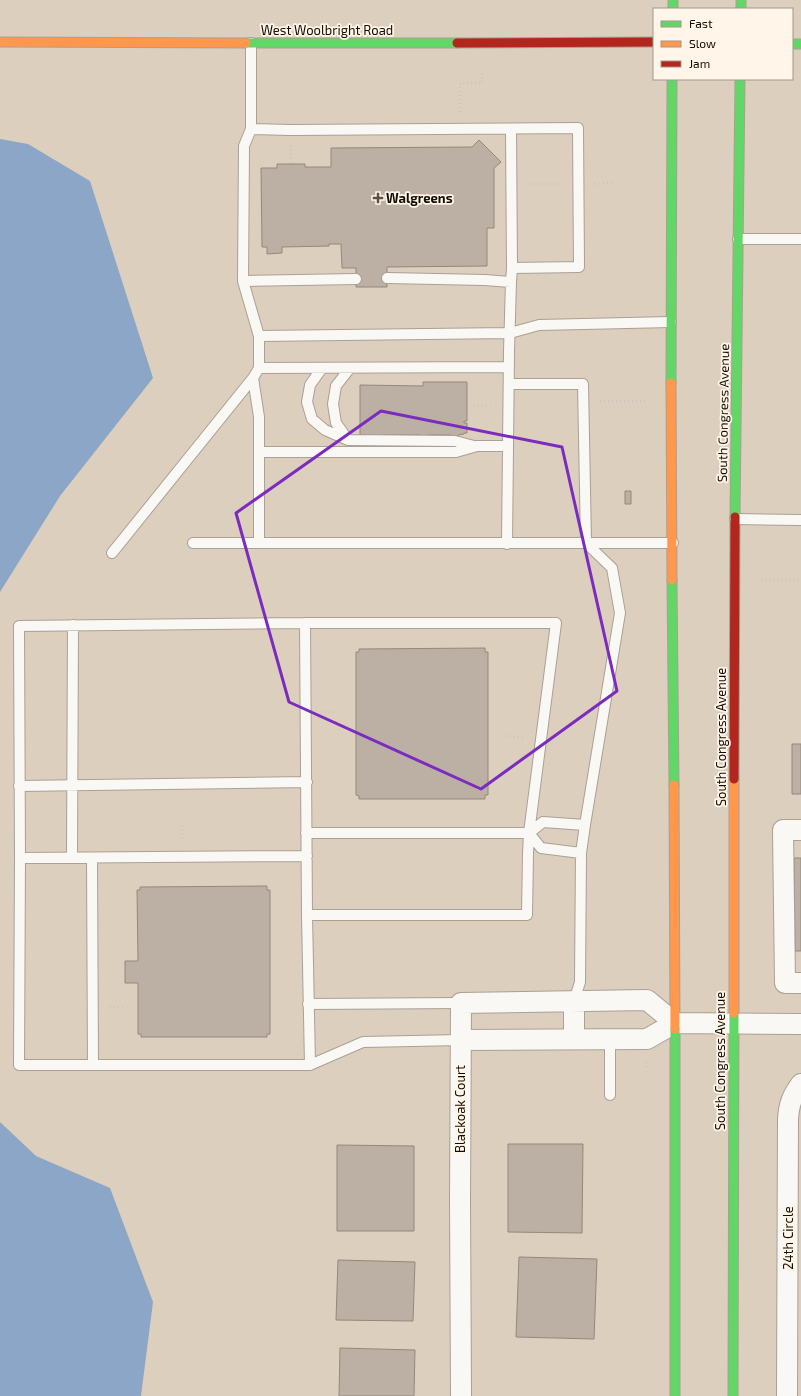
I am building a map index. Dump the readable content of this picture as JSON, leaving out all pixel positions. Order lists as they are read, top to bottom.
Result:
{
  "streets": {
    "main road": ["West Woolbright Road", "South Congress Avenue"],
    "street": ["Blackoak Court", "24th Circle"]
  },
  "places": {
    "health": ["Walgreens"]
  },
  "legend": ["Fast", "Slow", "Jam"]
}
